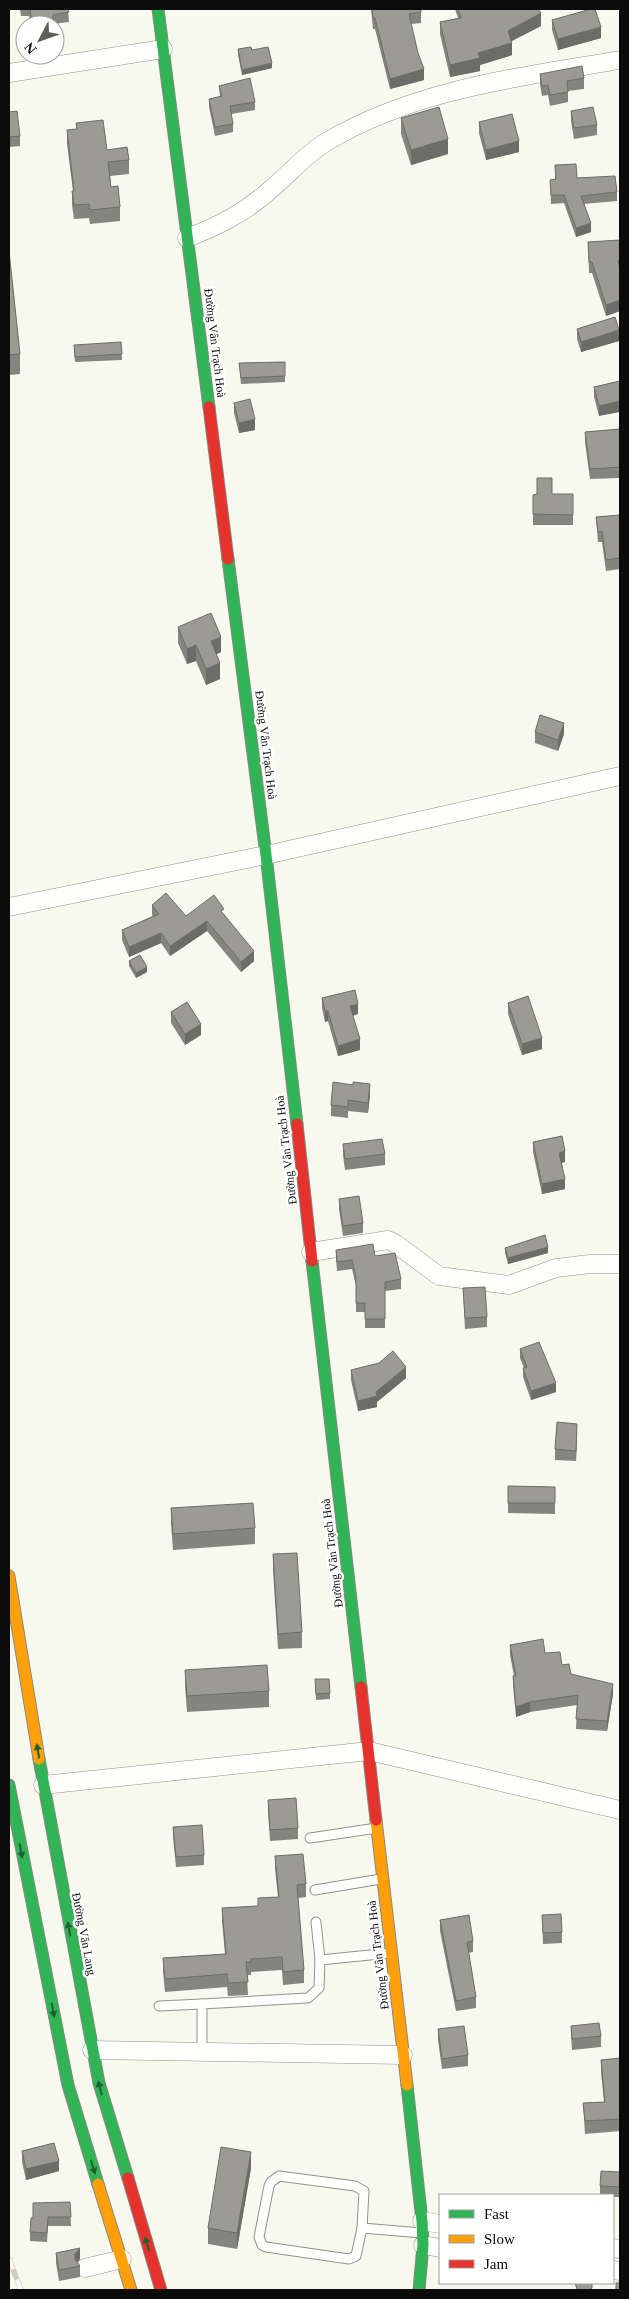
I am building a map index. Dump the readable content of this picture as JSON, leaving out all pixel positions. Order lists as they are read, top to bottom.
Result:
{
  "streets": {
    "street": ["Đường Vân Trạch Hoà", "Đường Văn Lang"]
  },
  "legend": ["Fast", "Slow", "Jam"],
  "north": "bottom left"
}
